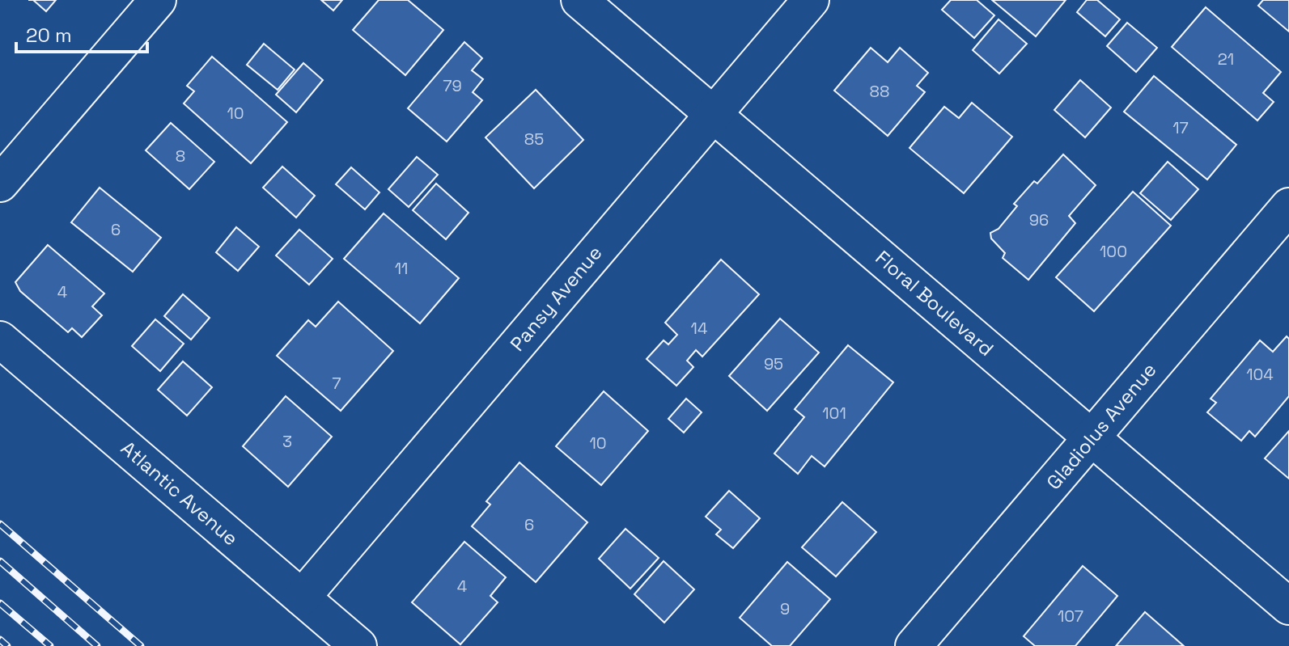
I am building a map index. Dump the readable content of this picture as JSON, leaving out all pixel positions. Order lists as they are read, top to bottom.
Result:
{
  "streets": {
    "street": [
      "Pansy Avenue",
      "Floral Boulevard",
      "Gladiolus Avenue",
      "Atlantic Avenue"
    ]
  },
  "crossings": [
    ["Pansy Avenue", "Floral Boulevard"],
    ["Pansy Avenue", "Atlantic Avenue"],
    ["Floral Boulevard", "Gladiolus Avenue"]
  ],
  "house_numbers": [
    "21",
    "79",
    "88",
    "10",
    "17",
    "85",
    "8",
    "96",
    "6",
    "100",
    "11",
    "4",
    "14",
    "95",
    "104",
    "7",
    "101",
    "3",
    "10",
    "6",
    "4",
    "9",
    "107"
  ],
  "scale_bar": "20 m"
}
